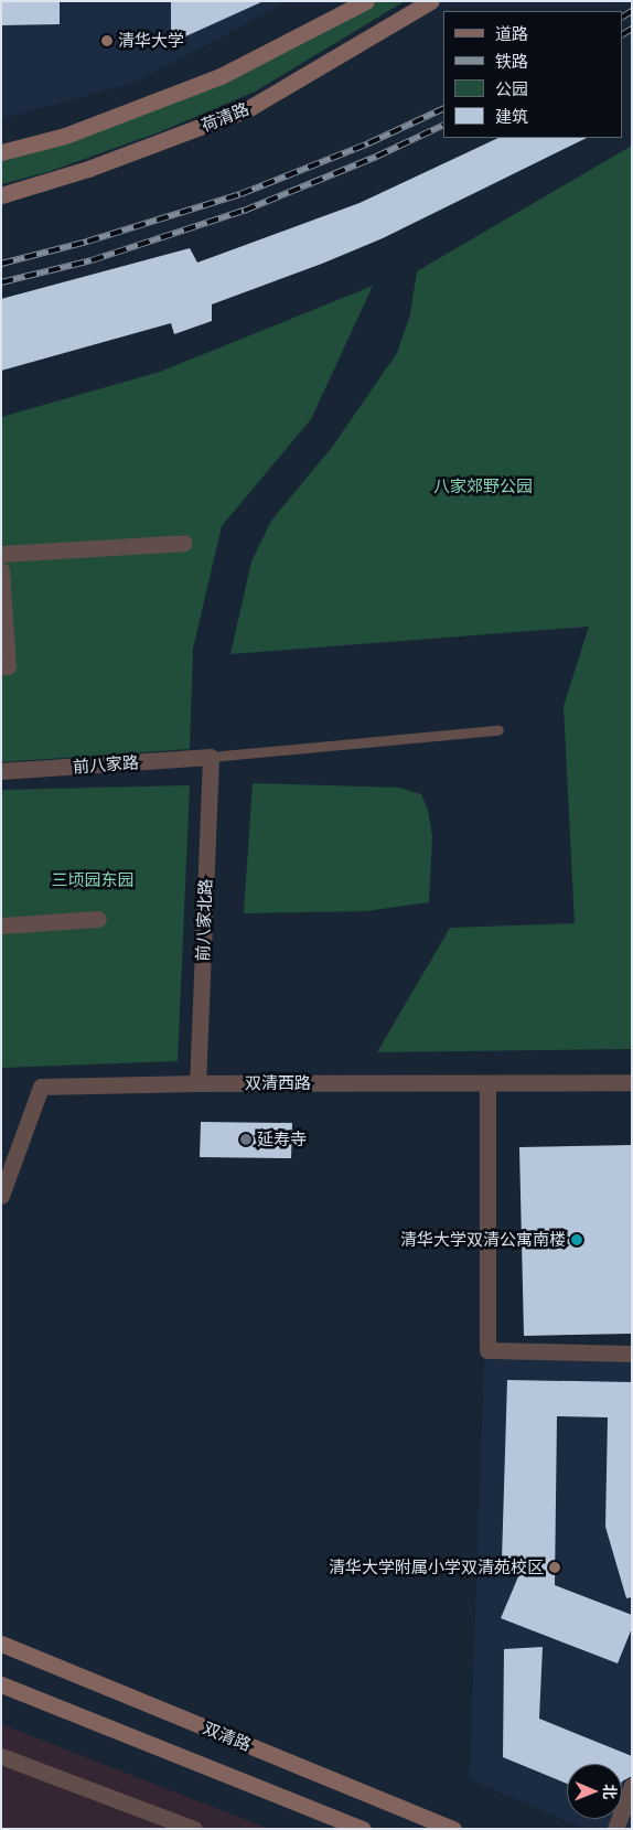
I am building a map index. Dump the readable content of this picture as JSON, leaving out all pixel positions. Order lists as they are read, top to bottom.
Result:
{
  "streets": {
    "main road": ["荷清路", "双清路"],
    "street": ["前八家路", "前八家北路", "双清西路"]
  },
  "crossings": [
    ["前八家路", "前八家北路"],
    ["前八家北路", "双清西路"]
  ],
  "parks": ["八家郊野公园", "三顷园东园"],
  "places": [
    "清华大学",
    "延寿寺",
    "清华大学双清公寓南楼",
    "清华大学附属小学双清苑校区"
  ],
  "legend": [
    "道路",
    "铁路",
    "公园",
    "建筑"
  ],
  "north": "right"
}
